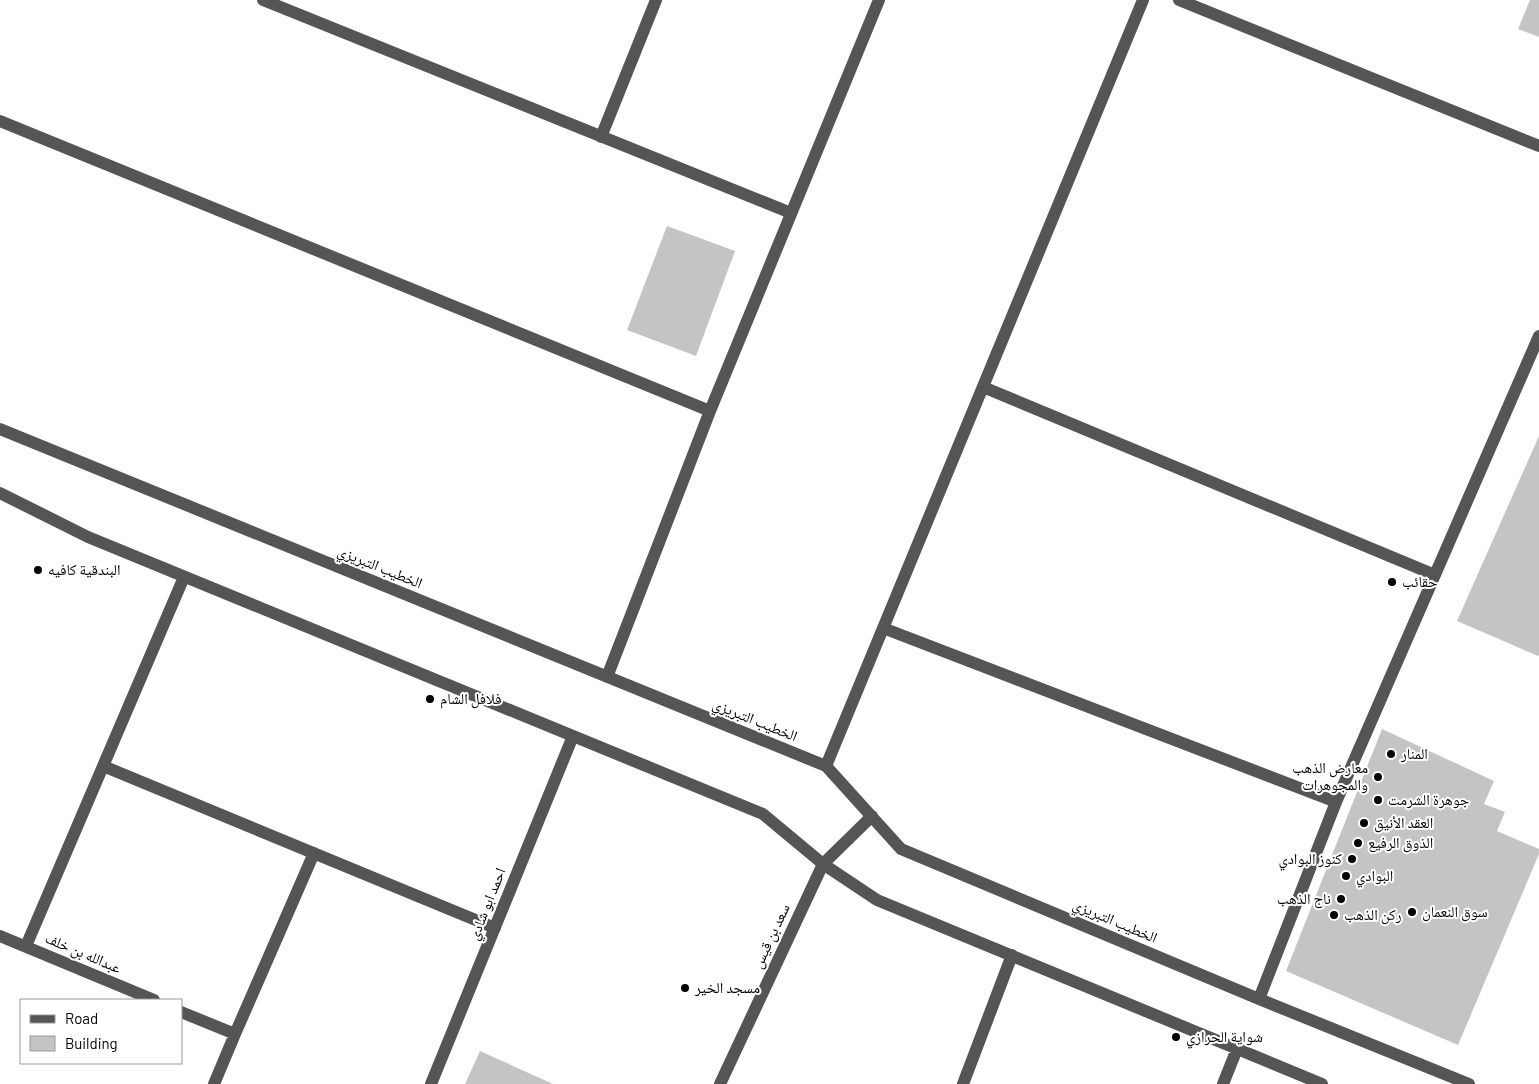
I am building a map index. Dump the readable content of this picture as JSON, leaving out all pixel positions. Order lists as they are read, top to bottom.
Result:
{
  "streets": {
    "street": [
      "الخطيب التبريزي",
      "احمد ابو شادي",
      "سعد بن قيس",
      "عبدالله بن خلف"
    ]
  },
  "crossings": [
    ["الخطيب التبريزي", "سعد بن قيس"]
  ],
  "places": [
    "البندقية كافيه",
    "حقائب",
    "فلافل الشام",
    "المنار",
    "معارض الذهب والمجوهرات",
    "جوهرة الشرمت",
    "العقد الأنيق",
    "الذوق الرفيع",
    "كنوز البوادي",
    "البوادي",
    "ناج الذهب",
    "سوق النعمان",
    "ركن الذهب",
    "مسجد الخير",
    "شواية الحرازي"
  ],
  "legend": ["Road", "Building"]
}
